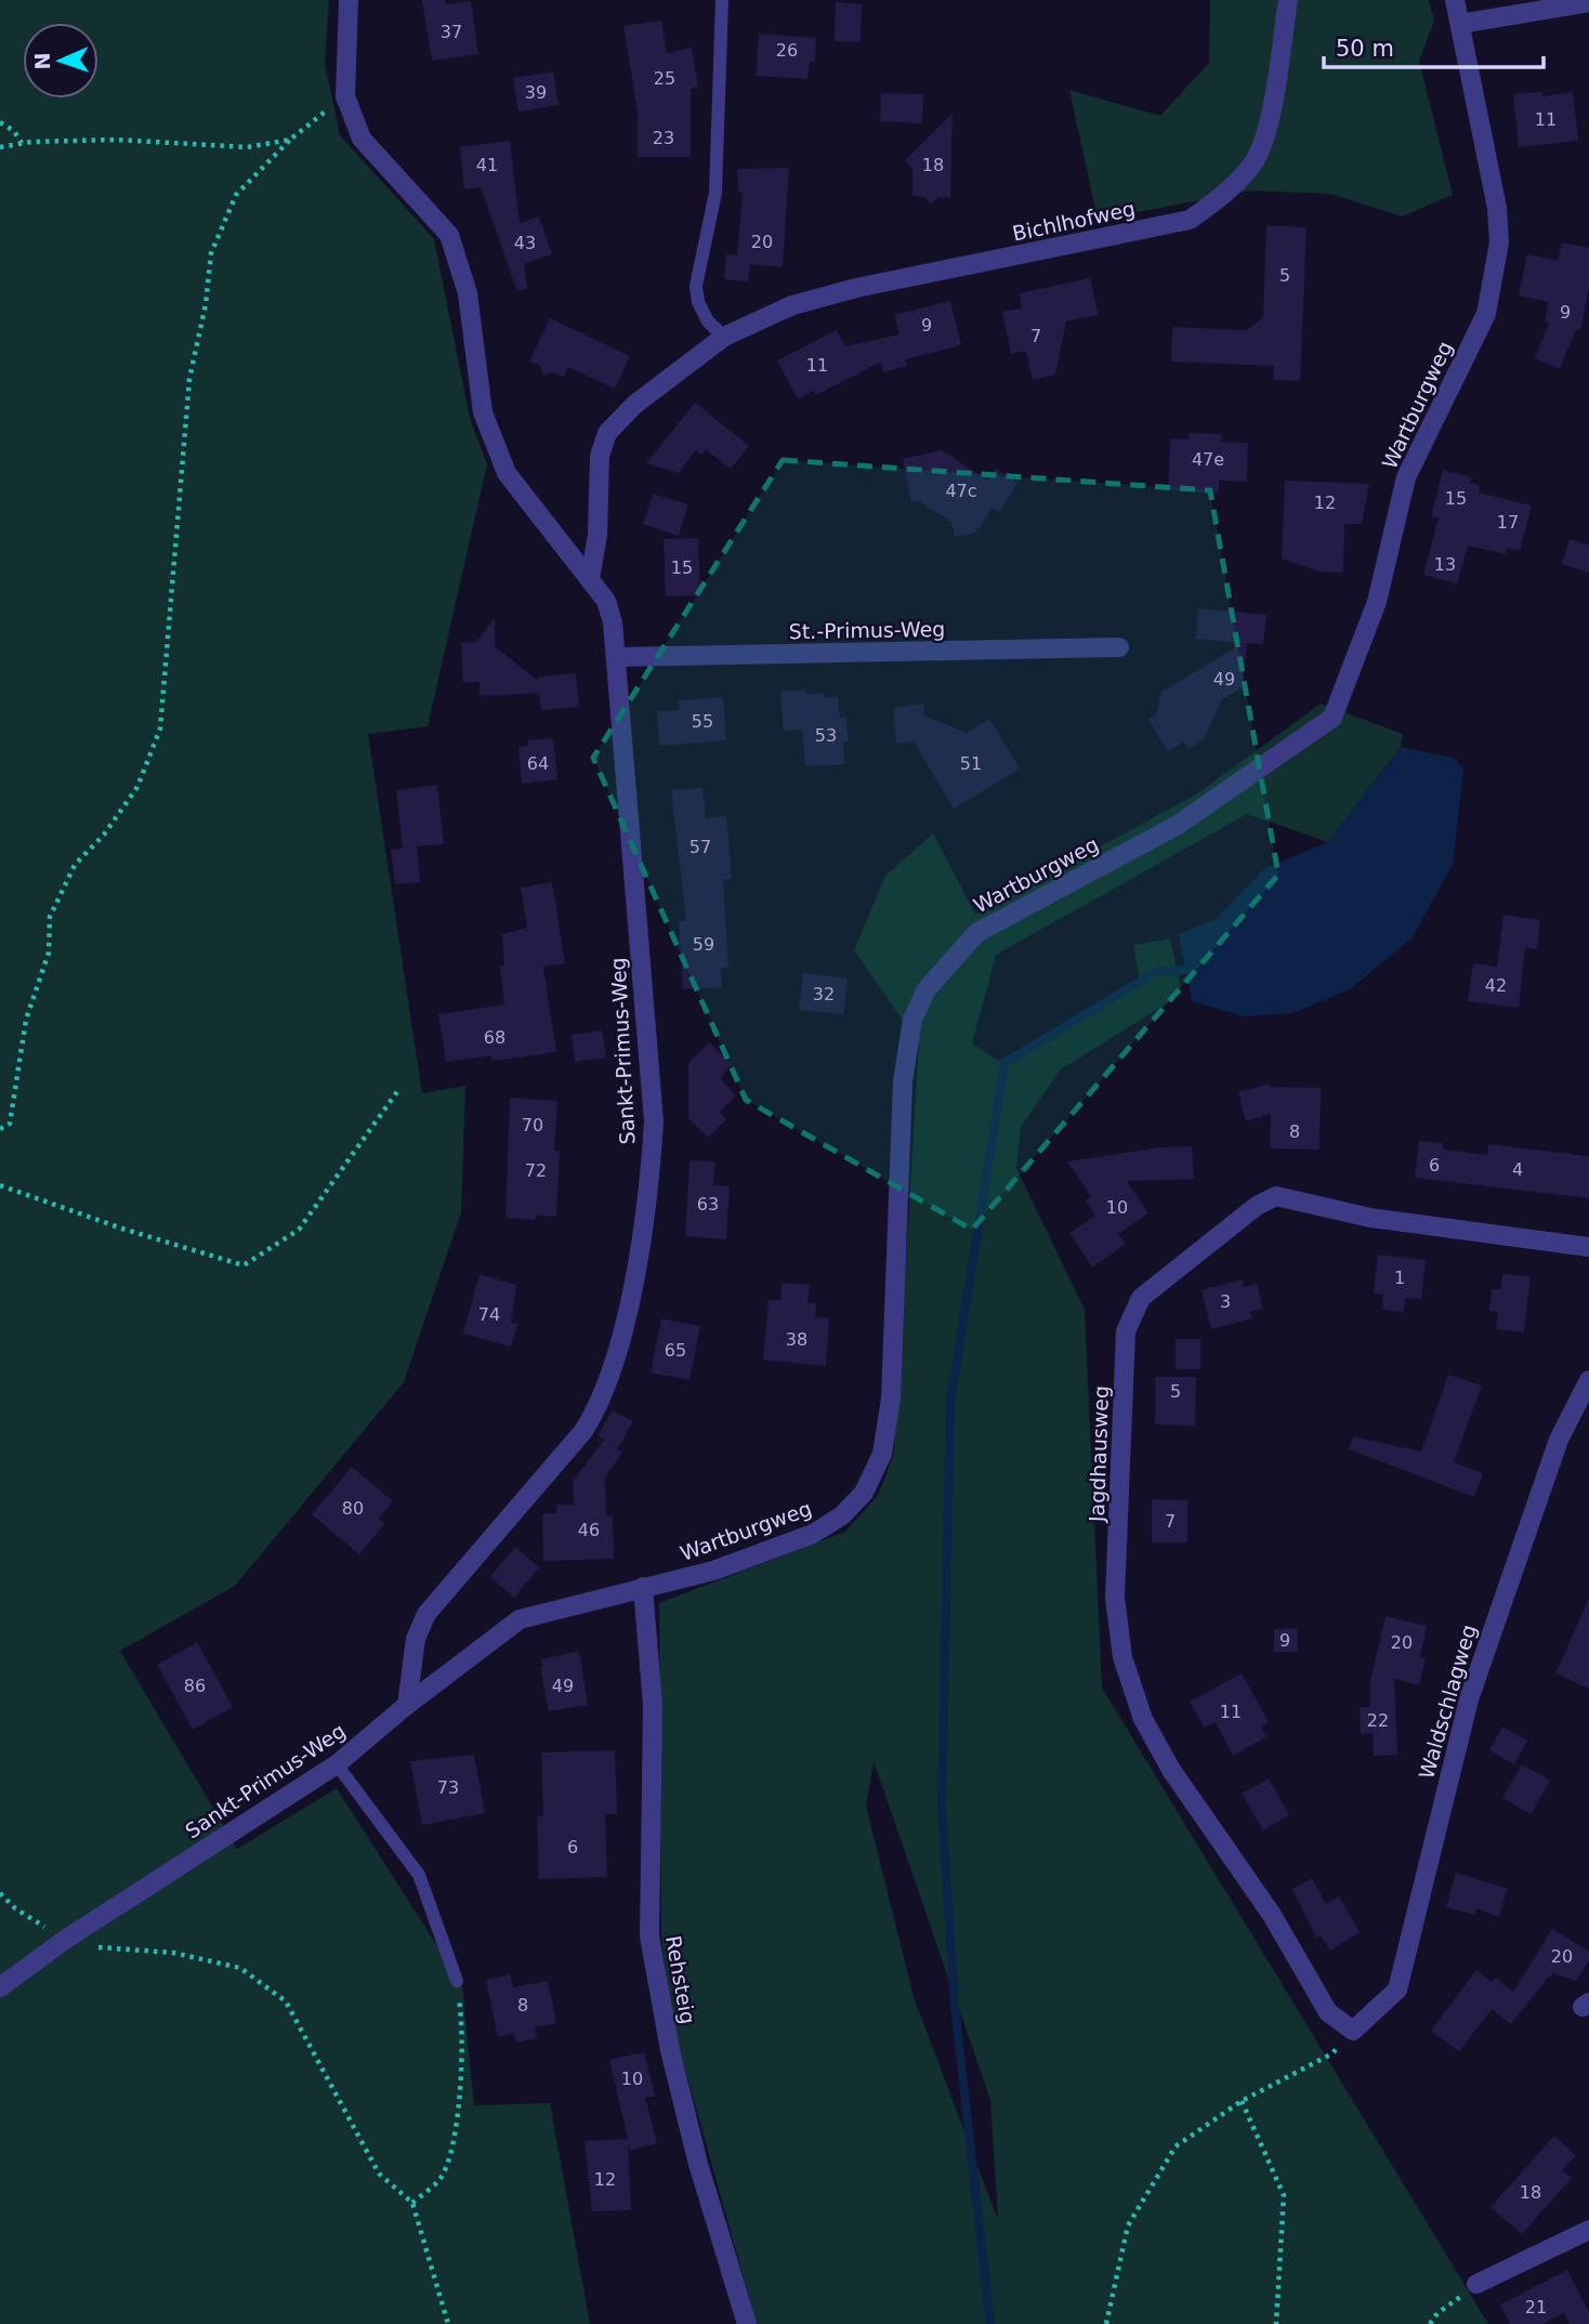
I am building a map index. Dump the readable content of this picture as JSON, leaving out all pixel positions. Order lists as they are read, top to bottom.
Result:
{
  "streets": {
    "street": [
      "Bichlhofweg",
      "Wartburgweg",
      "St.-Primus-Weg",
      "Sankt-Primus-Weg",
      "Jagdhausweg",
      "Waldschlagweg",
      "Rehsteig"
    ]
  },
  "crossings": [
    ["Bichlhofweg", "Sankt-Primus-Weg"],
    ["Wartburgweg", "Sankt-Primus-Weg"],
    ["Wartburgweg", "Rehsteig"],
    ["St.-Primus-Weg", "Sankt-Primus-Weg"],
    ["Jagdhausweg", "Waldschlagweg"]
  ],
  "house_numbers": [
    "37",
    "26",
    "25",
    "39",
    "11",
    "23",
    "41",
    "18",
    "20",
    "43",
    "5",
    "9",
    "9",
    "7",
    "11",
    "47e",
    "47c",
    "15",
    "12",
    "17",
    "13",
    "15",
    "49",
    "55",
    "53",
    "64",
    "51",
    "57",
    "59",
    "42",
    "32",
    "68",
    "70",
    "8",
    "6",
    "4",
    "72",
    "63",
    "10",
    "1",
    "3",
    "74",
    "38",
    "65",
    "5",
    "80",
    "7",
    "46",
    "9",
    "20",
    "86",
    "49",
    "11",
    "22",
    "73",
    "6",
    "20",
    "8",
    "10",
    "12",
    "18",
    "21"
  ],
  "scale_bar": "50 m",
  "north": "left"
}
